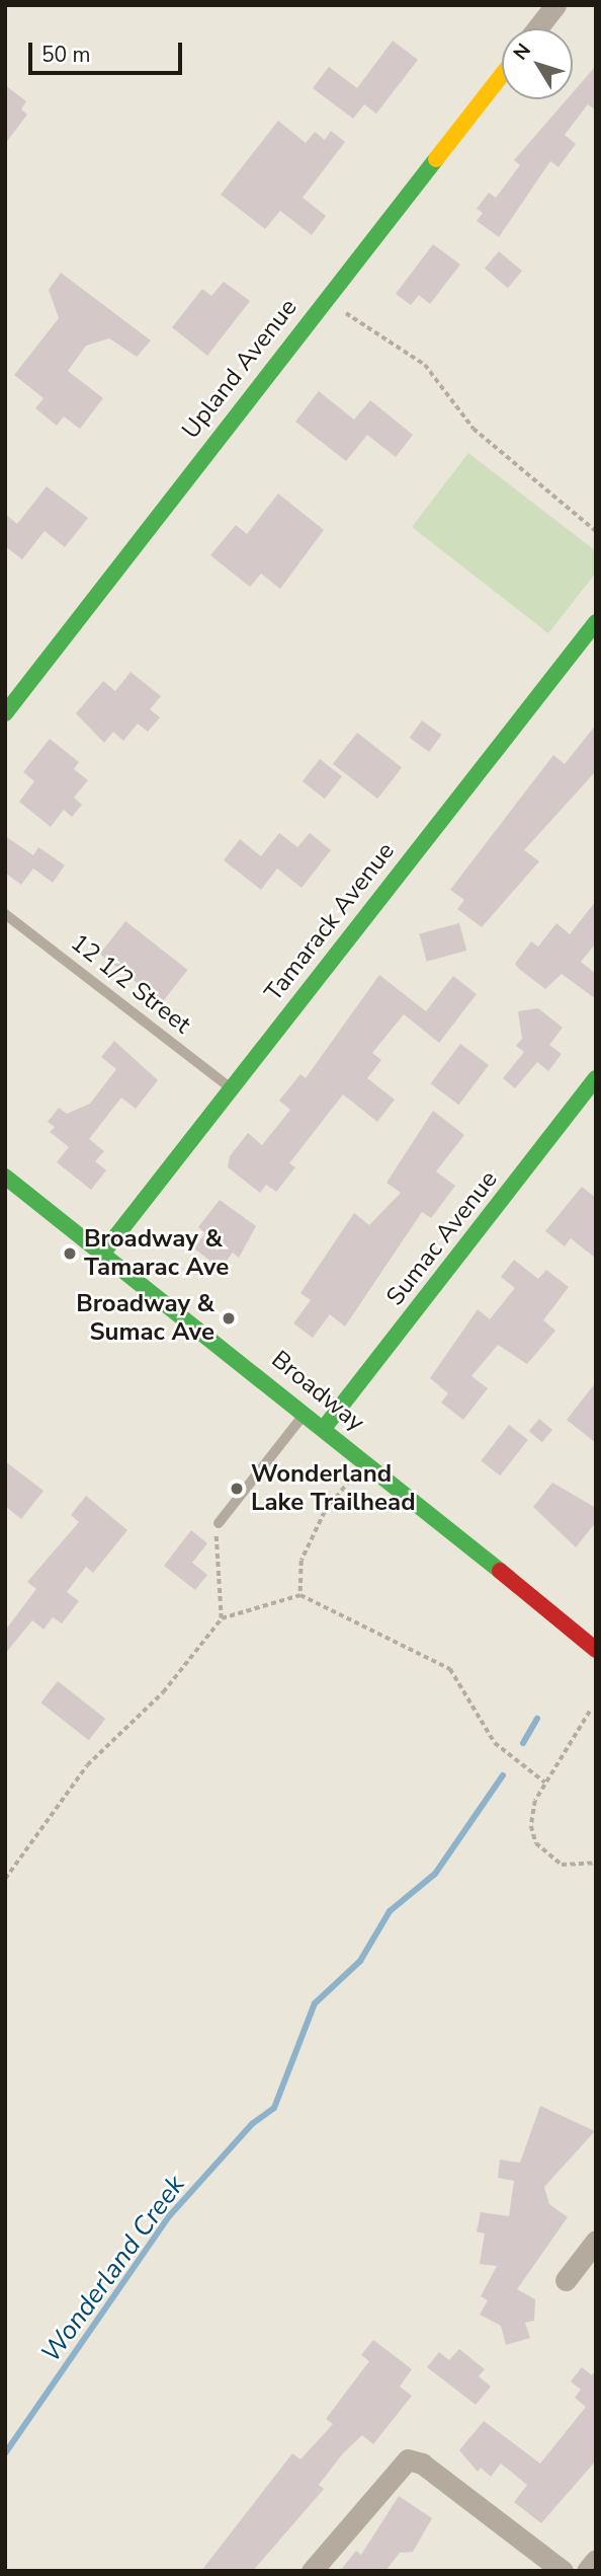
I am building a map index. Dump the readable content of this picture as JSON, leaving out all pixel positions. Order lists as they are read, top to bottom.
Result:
{
  "streets": {
    "street": [
      "Upland Avenue",
      "Tamarack Avenue",
      "Sumac Avenue",
      "Broadway"
    ],
    "lane": ["12 1/2 Street"]
  },
  "crossings": [
    ["Tamarack Avenue", "12 1/2 Street"],
    ["Tamarack Avenue", "Broadway"],
    ["Sumac Avenue", "Broadway"]
  ],
  "water": ["Wonderland Creek"],
  "places": ["Broadway & Tamarac Ave", "Broadway & Sumac Ave", "Wonderland Lake Trailhead"],
  "scale_bar": "50 m",
  "north": "top left"
}
